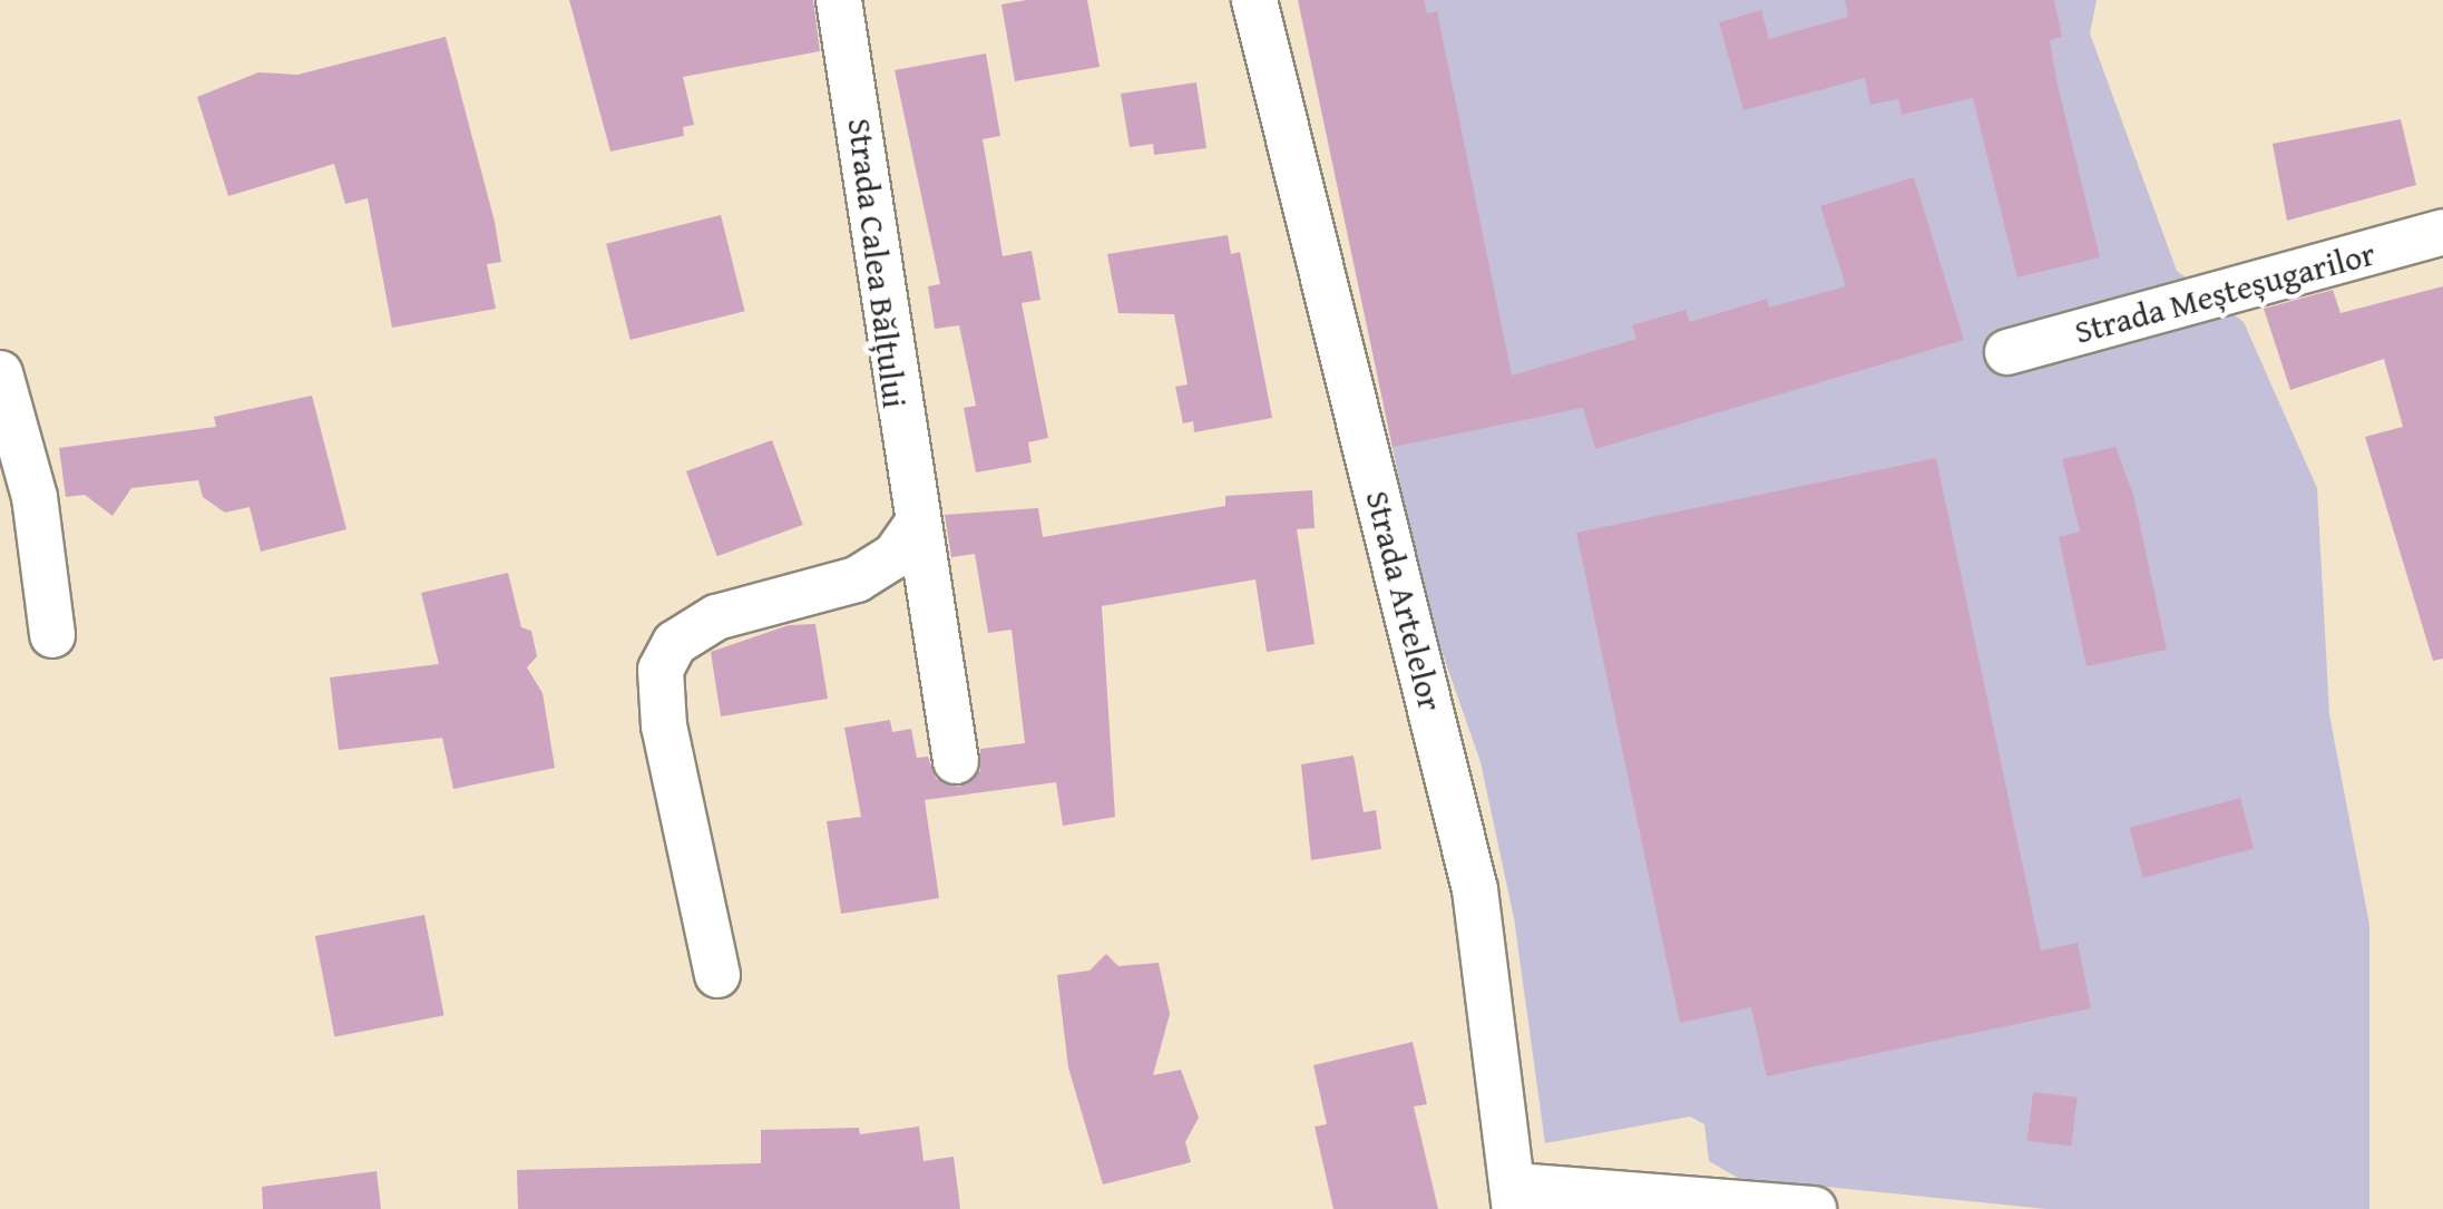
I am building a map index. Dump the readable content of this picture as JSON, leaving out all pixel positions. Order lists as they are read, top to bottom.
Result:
{
  "streets": {
    "street": ["Strada Calea Bălțului", "Strada Meșteșugarilor", "Strada Artelelor"]
  }
}
